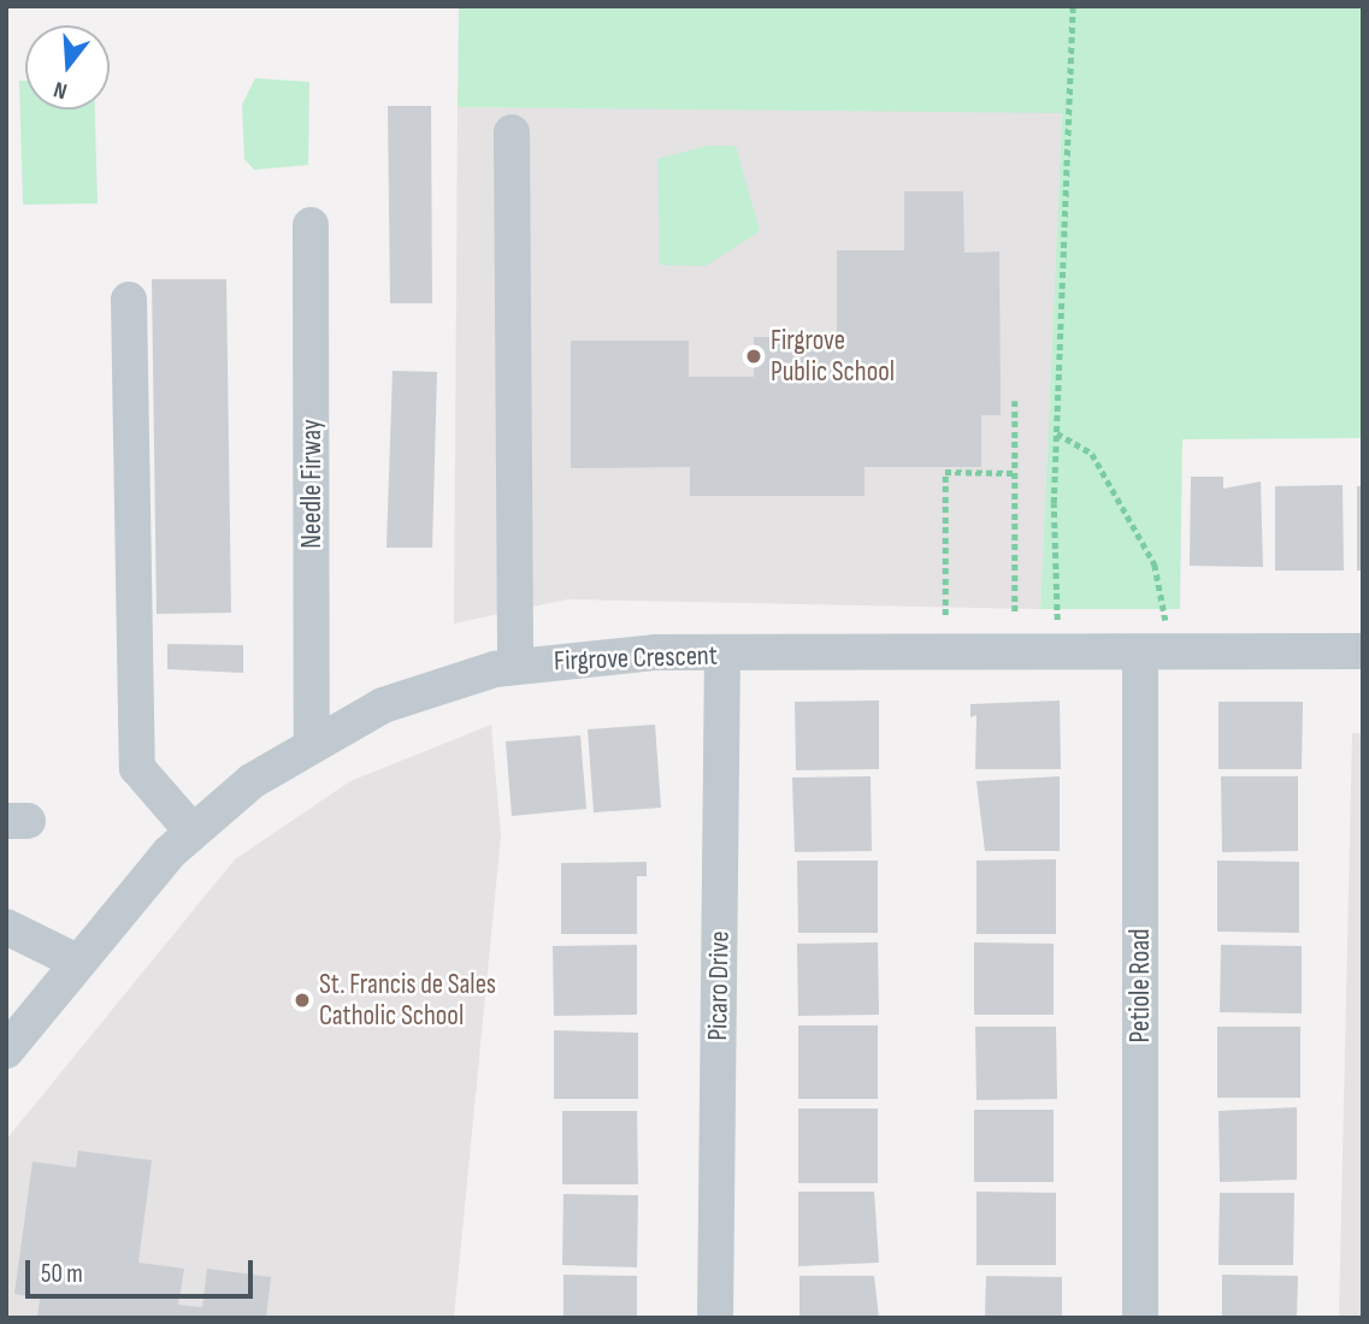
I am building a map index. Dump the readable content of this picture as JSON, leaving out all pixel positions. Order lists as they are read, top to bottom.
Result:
{
  "streets": {
    "street": [
      "Needle Firway",
      "Firgrove Crescent",
      "Picaro Drive",
      "Petiole Road"
    ]
  },
  "crossings": [
    ["Needle Firway", "Firgrove Crescent"],
    ["Firgrove Crescent", "Picaro Drive"],
    ["Firgrove Crescent", "Petiole Road"]
  ],
  "places": ["Firgrove Public School", "St. Francis de Sales Catholic School"],
  "scale_bar": "50 m",
  "north": "bottom"
}
